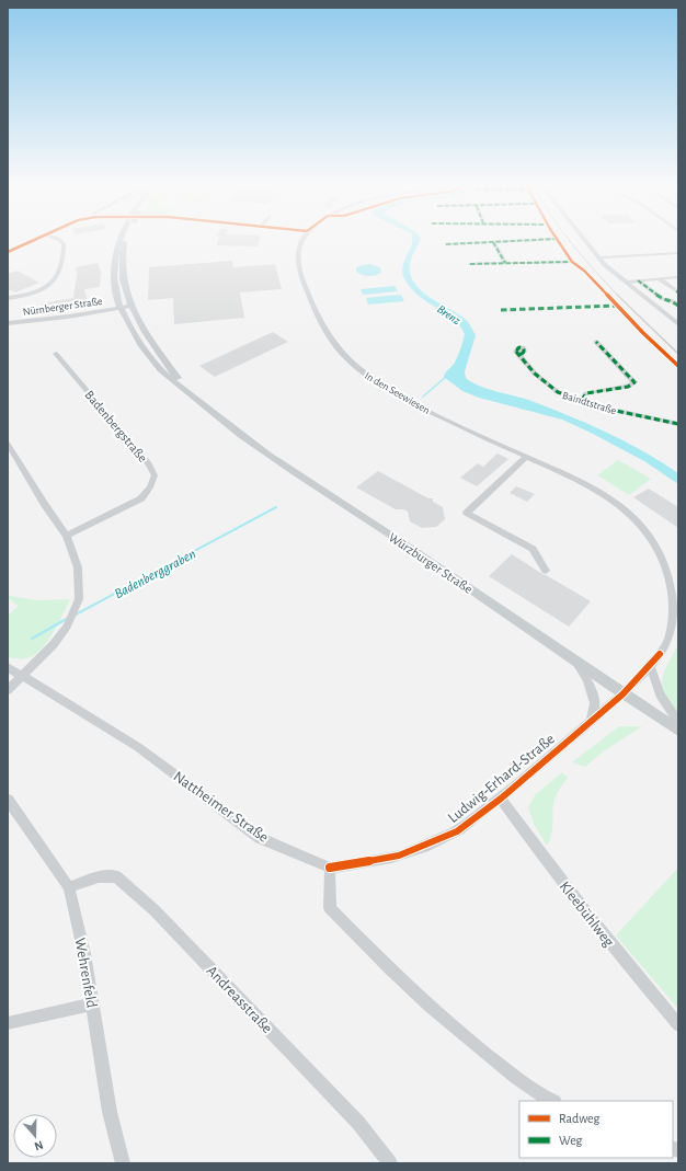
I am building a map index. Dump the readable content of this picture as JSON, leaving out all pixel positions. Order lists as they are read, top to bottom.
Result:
{
  "streets": {
    "main road": ["Nürnberger Straße", "Würzburger Straße"],
    "street": [
      "In den Seewiesen",
      "Baindtstraße",
      "Badenbergstraße",
      "Ludwig-Erhard-Straße",
      "Nattheimer Straße",
      "Kleebühlweg",
      "Wehrenfeld",
      "Andreasstraße"
    ]
  },
  "crossings": [
    ["Nürnberger Straße", "Würzburger Straße"],
    ["In den Seewiesen", "Würzburger Straße"],
    ["In den Seewiesen", "Ludwig-Erhard-Straße"],
    ["Würzburger Straße", "Ludwig-Erhard-Straße"],
    ["Ludwig-Erhard-Straße", "Nattheimer Straße"],
    ["Ludwig-Erhard-Straße", "Kleebühlweg"],
    ["Wehrenfeld", "Andreasstraße"]
  ],
  "water": ["Brenz", "Badenberggraben"],
  "legend": ["Radweg", "Weg"],
  "north": "bottom"
}
